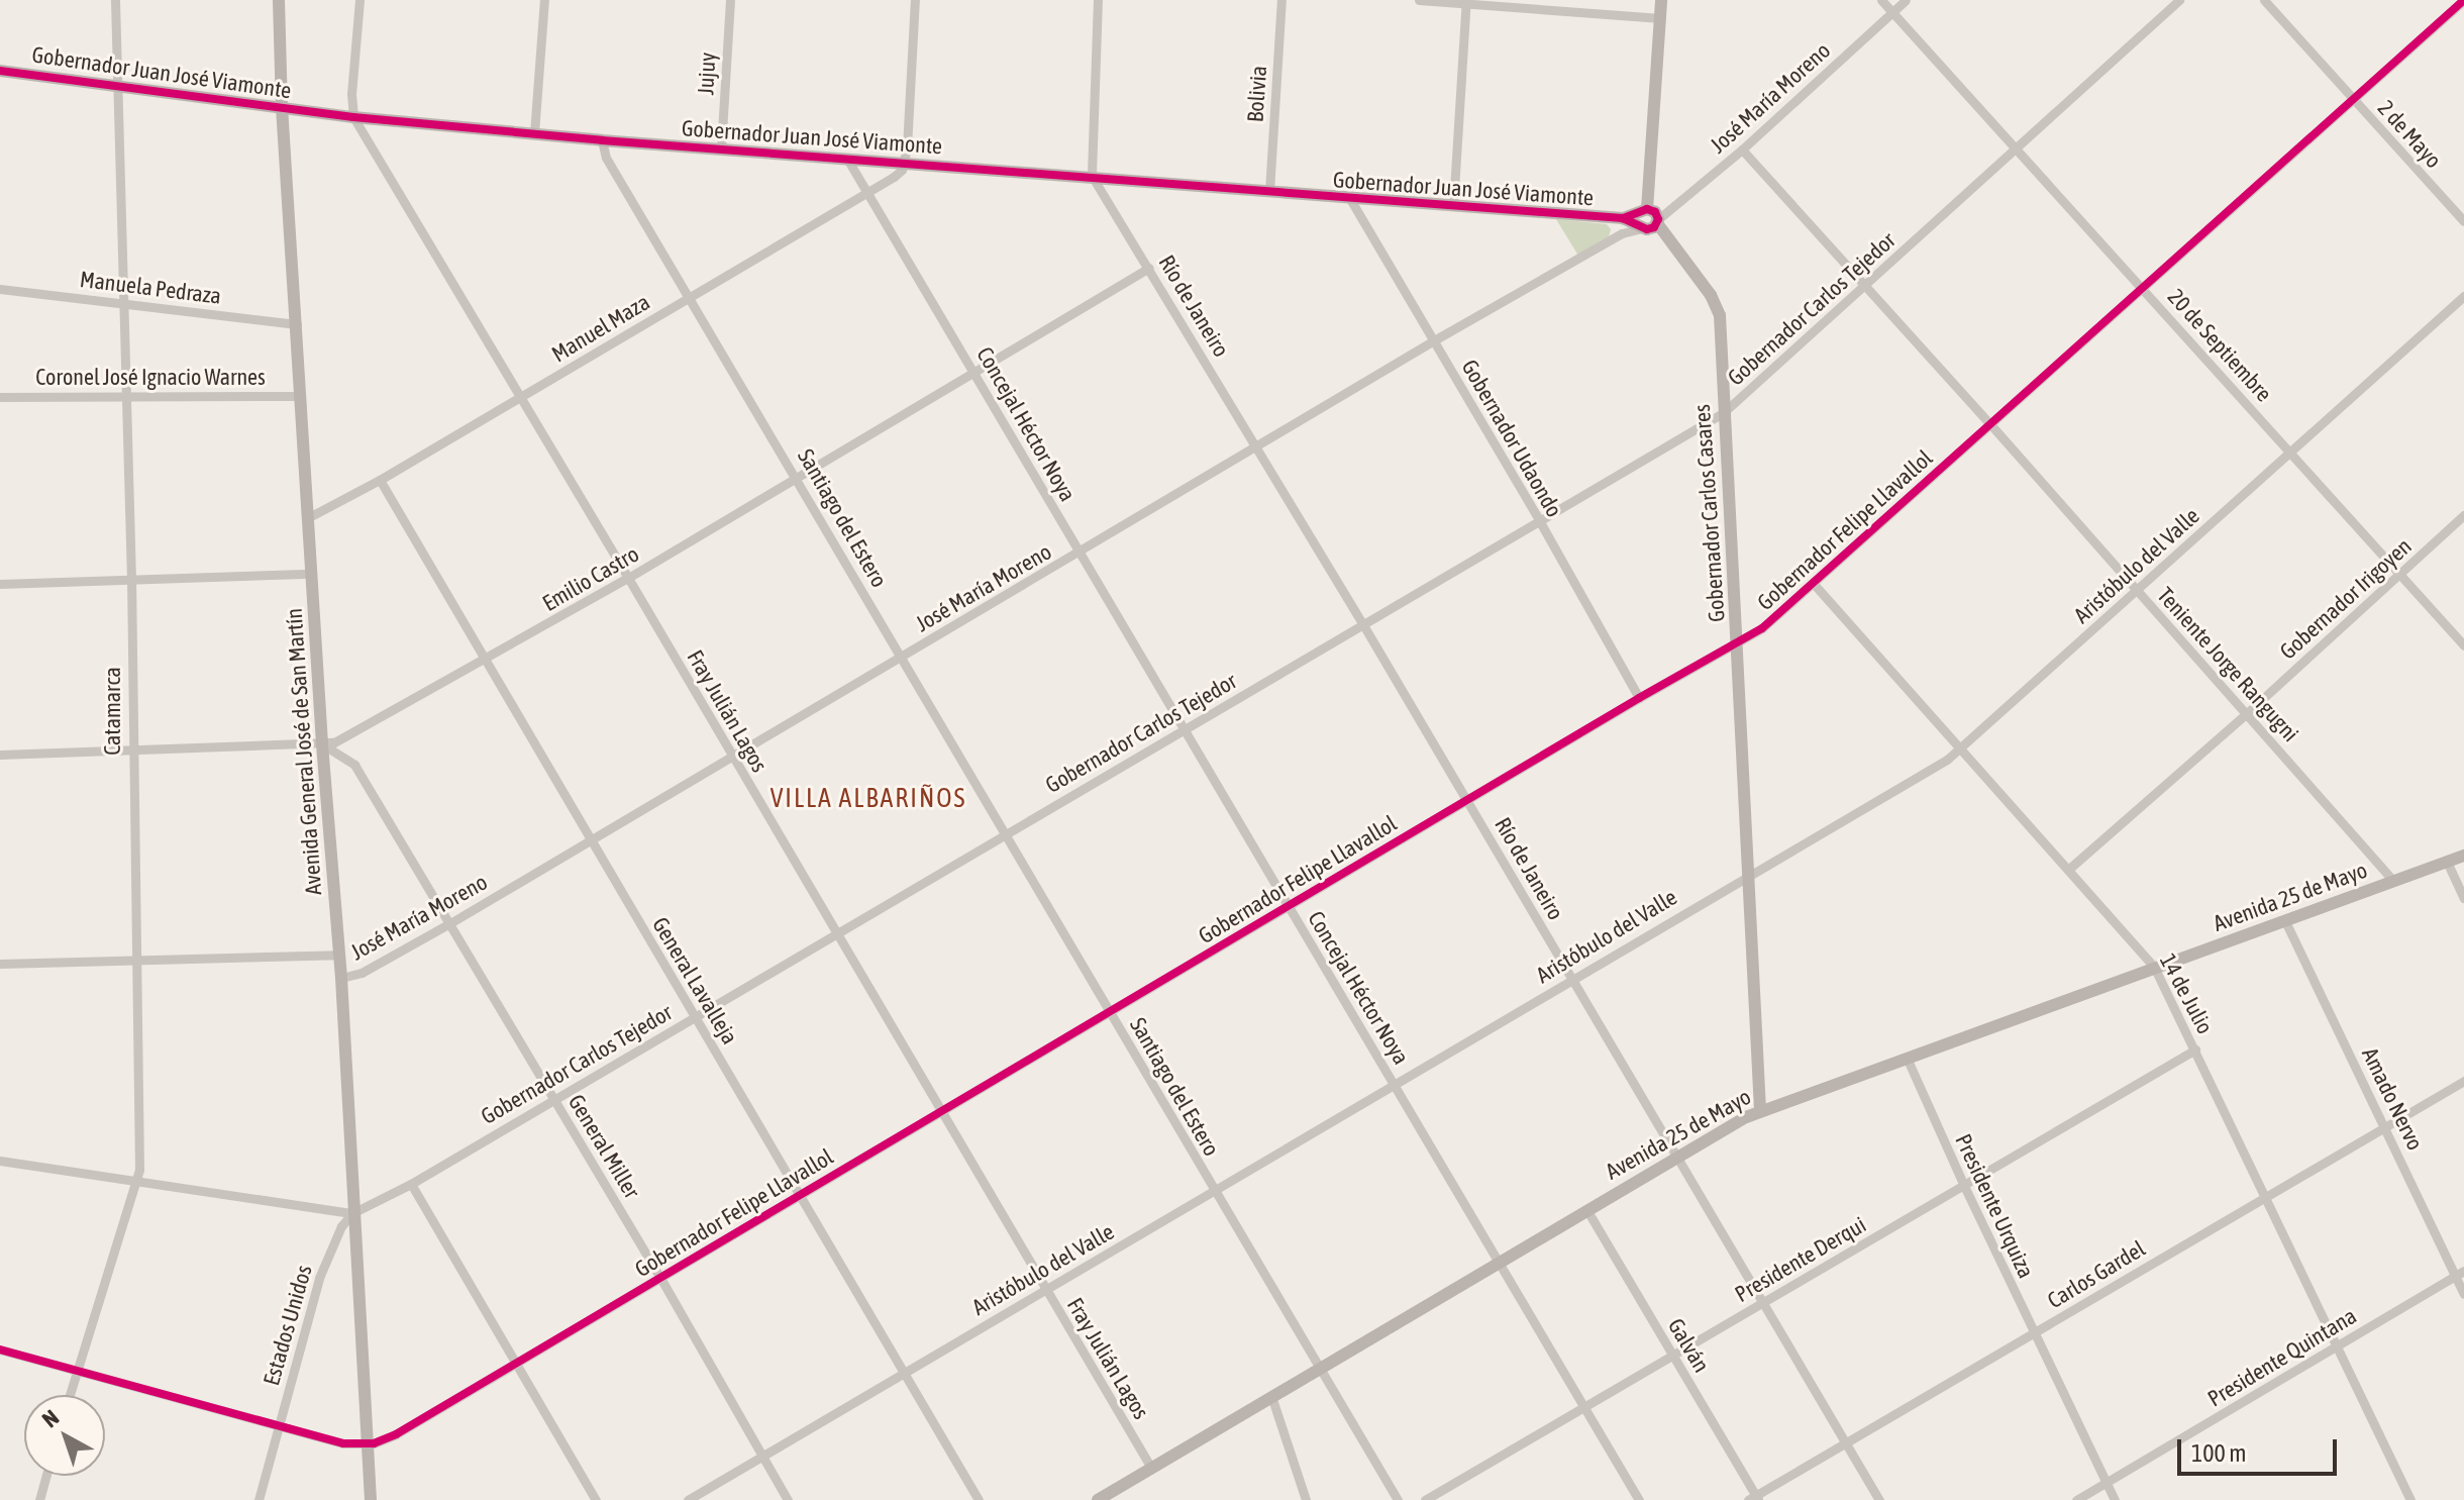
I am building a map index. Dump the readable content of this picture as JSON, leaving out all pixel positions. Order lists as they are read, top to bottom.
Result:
{
  "streets": {
    "main road": [
      "Gobernador Juan José Viamonte",
      "Gobernador Carlos Casares",
      "Avenida General José de San Martín",
      "Avenida 25 de Mayo"
    ],
    "street": [
      "Jujuy",
      "Bolivia",
      "José María Moreno",
      "2 de Mayo",
      "Manuela Pedraza",
      "Río de Janeiro",
      "Gobernador Carlos Tejedor",
      "Manuel Maza",
      "20 de Septiembre",
      "Coronel José Ignacio Warnes",
      "Concejal Héctor Noya",
      "Gobernador Udaondo",
      "Santiago del Estero",
      "Gobernador Felipe Llavallol",
      "Aristóbulo del Valle",
      "Emilio Castro",
      "Gobernador Irigoyen",
      "Teniente Jorge Rangugni",
      "Catamarca",
      "Fray Julián Lagos",
      "General Lavalleja",
      "14 de Julio",
      "Amado Nervo",
      "General Miller",
      "Presidente Urquiza",
      "Presidente Derqui",
      "Carlos Gardel",
      "Estados Unidos",
      "Galván",
      "Presidente Quintana"
    ]
  },
  "crossings": [
    ["Gobernador Juan José Viamonte", "Jujuy"],
    ["Gobernador Juan José Viamonte", "Bolivia"],
    ["Gobernador Juan José Viamonte", "José María Moreno"],
    ["Gobernador Juan José Viamonte", "Río de Janeiro"],
    ["Gobernador Juan José Viamonte", "Manuel Maza"],
    ["Gobernador Juan José Viamonte", "Concejal Héctor Noya"],
    ["Gobernador Juan José Viamonte", "Gobernador Udaondo"],
    ["Gobernador Juan José Viamonte", "Santiago del Estero"],
    ["Gobernador Juan José Viamonte", "Catamarca"],
    ["Gobernador Juan José Viamonte", "Fray Julián Lagos"],
    ["Gobernador Juan José Viamonte", "Avenida General José de San Martín"],
    ["José María Moreno", "Río de Janeiro"],
    ["José María Moreno", "20 de Septiembre"],
    ["José María Moreno", "Concejal Héctor Noya"],
    ["José María Moreno", "Gobernador Udaondo"],
    ["José María Moreno", "Gobernador Carlos Casares"],
    ["José María Moreno", "Santiago del Estero"],
    ["José María Moreno", "Teniente Jorge Rangugni"],
    ["José María Moreno", "Catamarca"],
    ["José María Moreno", "Fray Julián Lagos"],
    ["José María Moreno", "Avenida General José de San Martín"],
    ["José María Moreno", "General Lavalleja"],
    ["José María Moreno", "General Miller"],
    ["2 de Mayo", "Gobernador Felipe Llavallol"],
    ["Manuela Pedraza", "Catamarca"],
    ["Manuela Pedraza", "Avenida General José de San Martín"],
    ["Río de Janeiro", "Gobernador Carlos Tejedor"],
    ["Río de Janeiro", "Gobernador Felipe Llavallol"],
    ["Río de Janeiro", "Aristóbulo del Valle"],
    ["Río de Janeiro", "Emilio Castro"],
    ["Río de Janeiro", "Avenida 25 de Mayo"],
    ["Río de Janeiro", "Presidente Derqui"],
    ["Río de Janeiro", "Carlos Gardel"],
    ["Gobernador Carlos Tejedor", "20 de Septiembre"],
    ["Gobernador Carlos Tejedor", "Concejal Héctor Noya"],
    ["Gobernador Carlos Tejedor", "Gobernador Udaondo"],
    ["Gobernador Carlos Tejedor", "Gobernador Carlos Casares"],
    ["Gobernador Carlos Tejedor", "Santiago del Estero"],
    ["Gobernador Carlos Tejedor", "Teniente Jorge Rangugni"],
    ["Gobernador Carlos Tejedor", "Fray Julián Lagos"],
    ["Gobernador Carlos Tejedor", "Avenida General José de San Martín"],
    ["Gobernador Carlos Tejedor", "General Lavalleja"],
    ["Gobernador Carlos Tejedor", "General Miller"],
    ["Gobernador Carlos Tejedor", "Estados Unidos"],
    ["Manuel Maza", "Concejal Héctor Noya"],
    ["Manuel Maza", "Santiago del Estero"],
    ["Manuel Maza", "Fray Julián Lagos"],
    ["Manuel Maza", "Avenida General José de San Martín"],
    ["Manuel Maza", "General Lavalleja"],
    ["20 de Septiembre", "Gobernador Felipe Llavallol"],
    ["20 de Septiembre", "Aristóbulo del Valle"],
    ["20 de Septiembre", "Gobernador Irigoyen"],
    ["Coronel José Ignacio Warnes", "Catamarca"],
    ["Coronel José Ignacio Warnes", "Avenida General José de San Martín"],
    ["Concejal Héctor Noya", "Gobernador Felipe Llavallol"],
    ["Concejal Héctor Noya", "Aristóbulo del Valle"],
    ["Concejal Héctor Noya", "Emilio Castro"],
    ["Concejal Héctor Noya", "Avenida 25 de Mayo"],
    ["Concejal Héctor Noya", "Presidente Derqui"],
    ["Gobernador Udaondo", "Gobernador Felipe Llavallol"],
    ["Gobernador Carlos Casares", "Gobernador Felipe Llavallol"],
    ["Gobernador Carlos Casares", "Aristóbulo del Valle"],
    ["Gobernador Carlos Casares", "Avenida 25 de Mayo"],
    ["Santiago del Estero", "Gobernador Felipe Llavallol"],
    ["Santiago del Estero", "Aristóbulo del Valle"],
    ["Santiago del Estero", "Emilio Castro"],
    ["Santiago del Estero", "Avenida 25 de Mayo"],
    ["Gobernador Felipe Llavallol", "Teniente Jorge Rangugni"],
    ["Gobernador Felipe Llavallol", "Catamarca"],
    ["Gobernador Felipe Llavallol", "Fray Julián Lagos"],
    ["Gobernador Felipe Llavallol", "Avenida General José de San Martín"],
    ["Gobernador Felipe Llavallol", "General Lavalleja"],
    ["Gobernador Felipe Llavallol", "14 de Julio"],
    ["Gobernador Felipe Llavallol", "General Miller"],
    ["Gobernador Felipe Llavallol", "Estados Unidos"],
    ["Aristóbulo del Valle", "Teniente Jorge Rangugni"],
    ["Aristóbulo del Valle", "Fray Julián Lagos"],
    ["Aristóbulo del Valle", "General Lavalleja"],
    ["Aristóbulo del Valle", "14 de Julio"],
    ["Aristóbulo del Valle", "General Miller"],
    ["Emilio Castro", "Catamarca"],
    ["Emilio Castro", "Fray Julián Lagos"],
    ["Emilio Castro", "Avenida General José de San Martín"],
    ["Emilio Castro", "General Lavalleja"],
    ["Emilio Castro", "General Miller"],
    ["Gobernador Irigoyen", "Teniente Jorge Rangugni"],
    ["Gobernador Irigoyen", "14 de Julio"],
    ["Teniente Jorge Rangugni", "Avenida 25 de Mayo"],
    ["Fray Julián Lagos", "Avenida 25 de Mayo"],
    ["Avenida General José de San Martín", "General Miller"],
    ["Avenida General José de San Martín", "Estados Unidos"],
    ["Avenida 25 de Mayo", "14 de Julio"],
    ["Avenida 25 de Mayo", "Amado Nervo"],
    ["Avenida 25 de Mayo", "Presidente Urquiza"],
    ["Avenida 25 de Mayo", "Galván"],
    ["14 de Julio", "Presidente Derqui"],
    ["14 de Julio", "Carlos Gardel"],
    ["14 de Julio", "Presidente Quintana"],
    ["Amado Nervo", "Carlos Gardel"],
    ["Amado Nervo", "Presidente Quintana"],
    ["Presidente Urquiza", "Presidente Derqui"],
    ["Presidente Urquiza", "Carlos Gardel"],
    ["Presidente Urquiza", "Presidente Quintana"],
    ["Presidente Derqui", "Galván"],
    ["Carlos Gardel", "Galván"]
  ],
  "districts": ["VILLA ALBARIÑOS"],
  "scale_bar": "100 m",
  "north": "top left"
}
